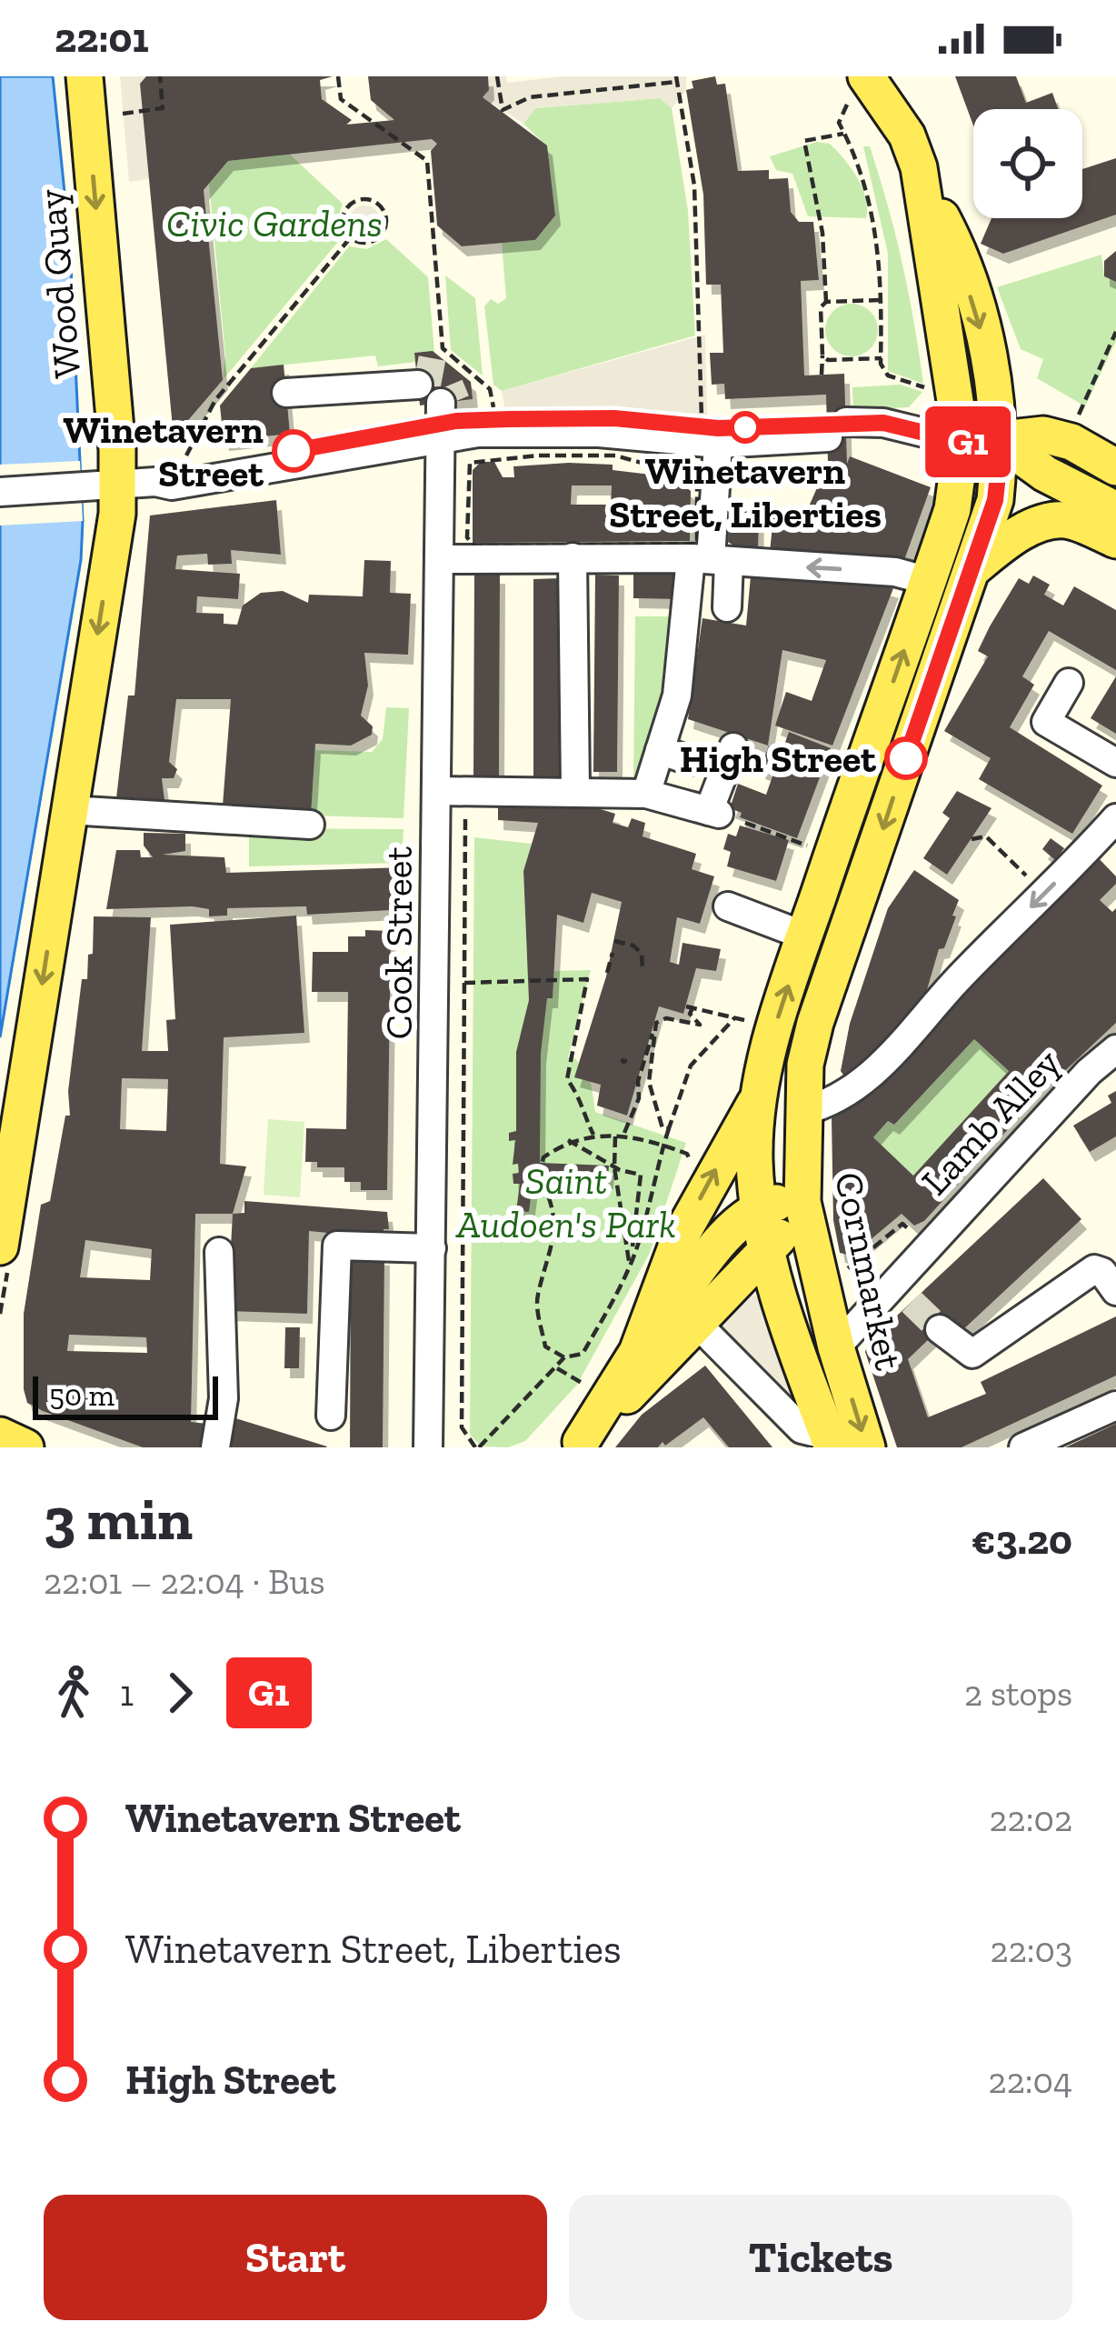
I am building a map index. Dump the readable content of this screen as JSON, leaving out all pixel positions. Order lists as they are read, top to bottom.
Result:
{
  "streets": {
    "main road": ["Wood Quay", "Cornmarket"],
    "street": ["Cook Street", "Lamb Alley"]
  },
  "crossings": [
    ["Lamb Alley", "Cornmarket"]
  ],
  "one_way": ["Wood Quay"],
  "parks": ["Civic Gardens", "Saint Audoen's Park"],
  "places": ["Winetavern Street, Liberties", "Winetavern Street", "High Street"],
  "lines": ["bus line G1"],
  "scale_bar": "50 m",
  "page": {
    "status": "22:01",
    "on_map": "G1",
    "scale": "50 m",
    "heading": ["3 min", "22:01 – 22:04 · Bus", "€3.20"],
    "legs": ["1", "G1", "2 stops"],
    "list": [
      {
        "name": "Winetavern Street",
        "value": "22:02"
      },
      {
        "name": "Winetavern Street, Liberties",
        "value": "22:03"
      },
      {
        "name": "High Street",
        "value": "22:04"
      }
    ],
    "buttons": ["Start", "Tickets"]
  }
}
